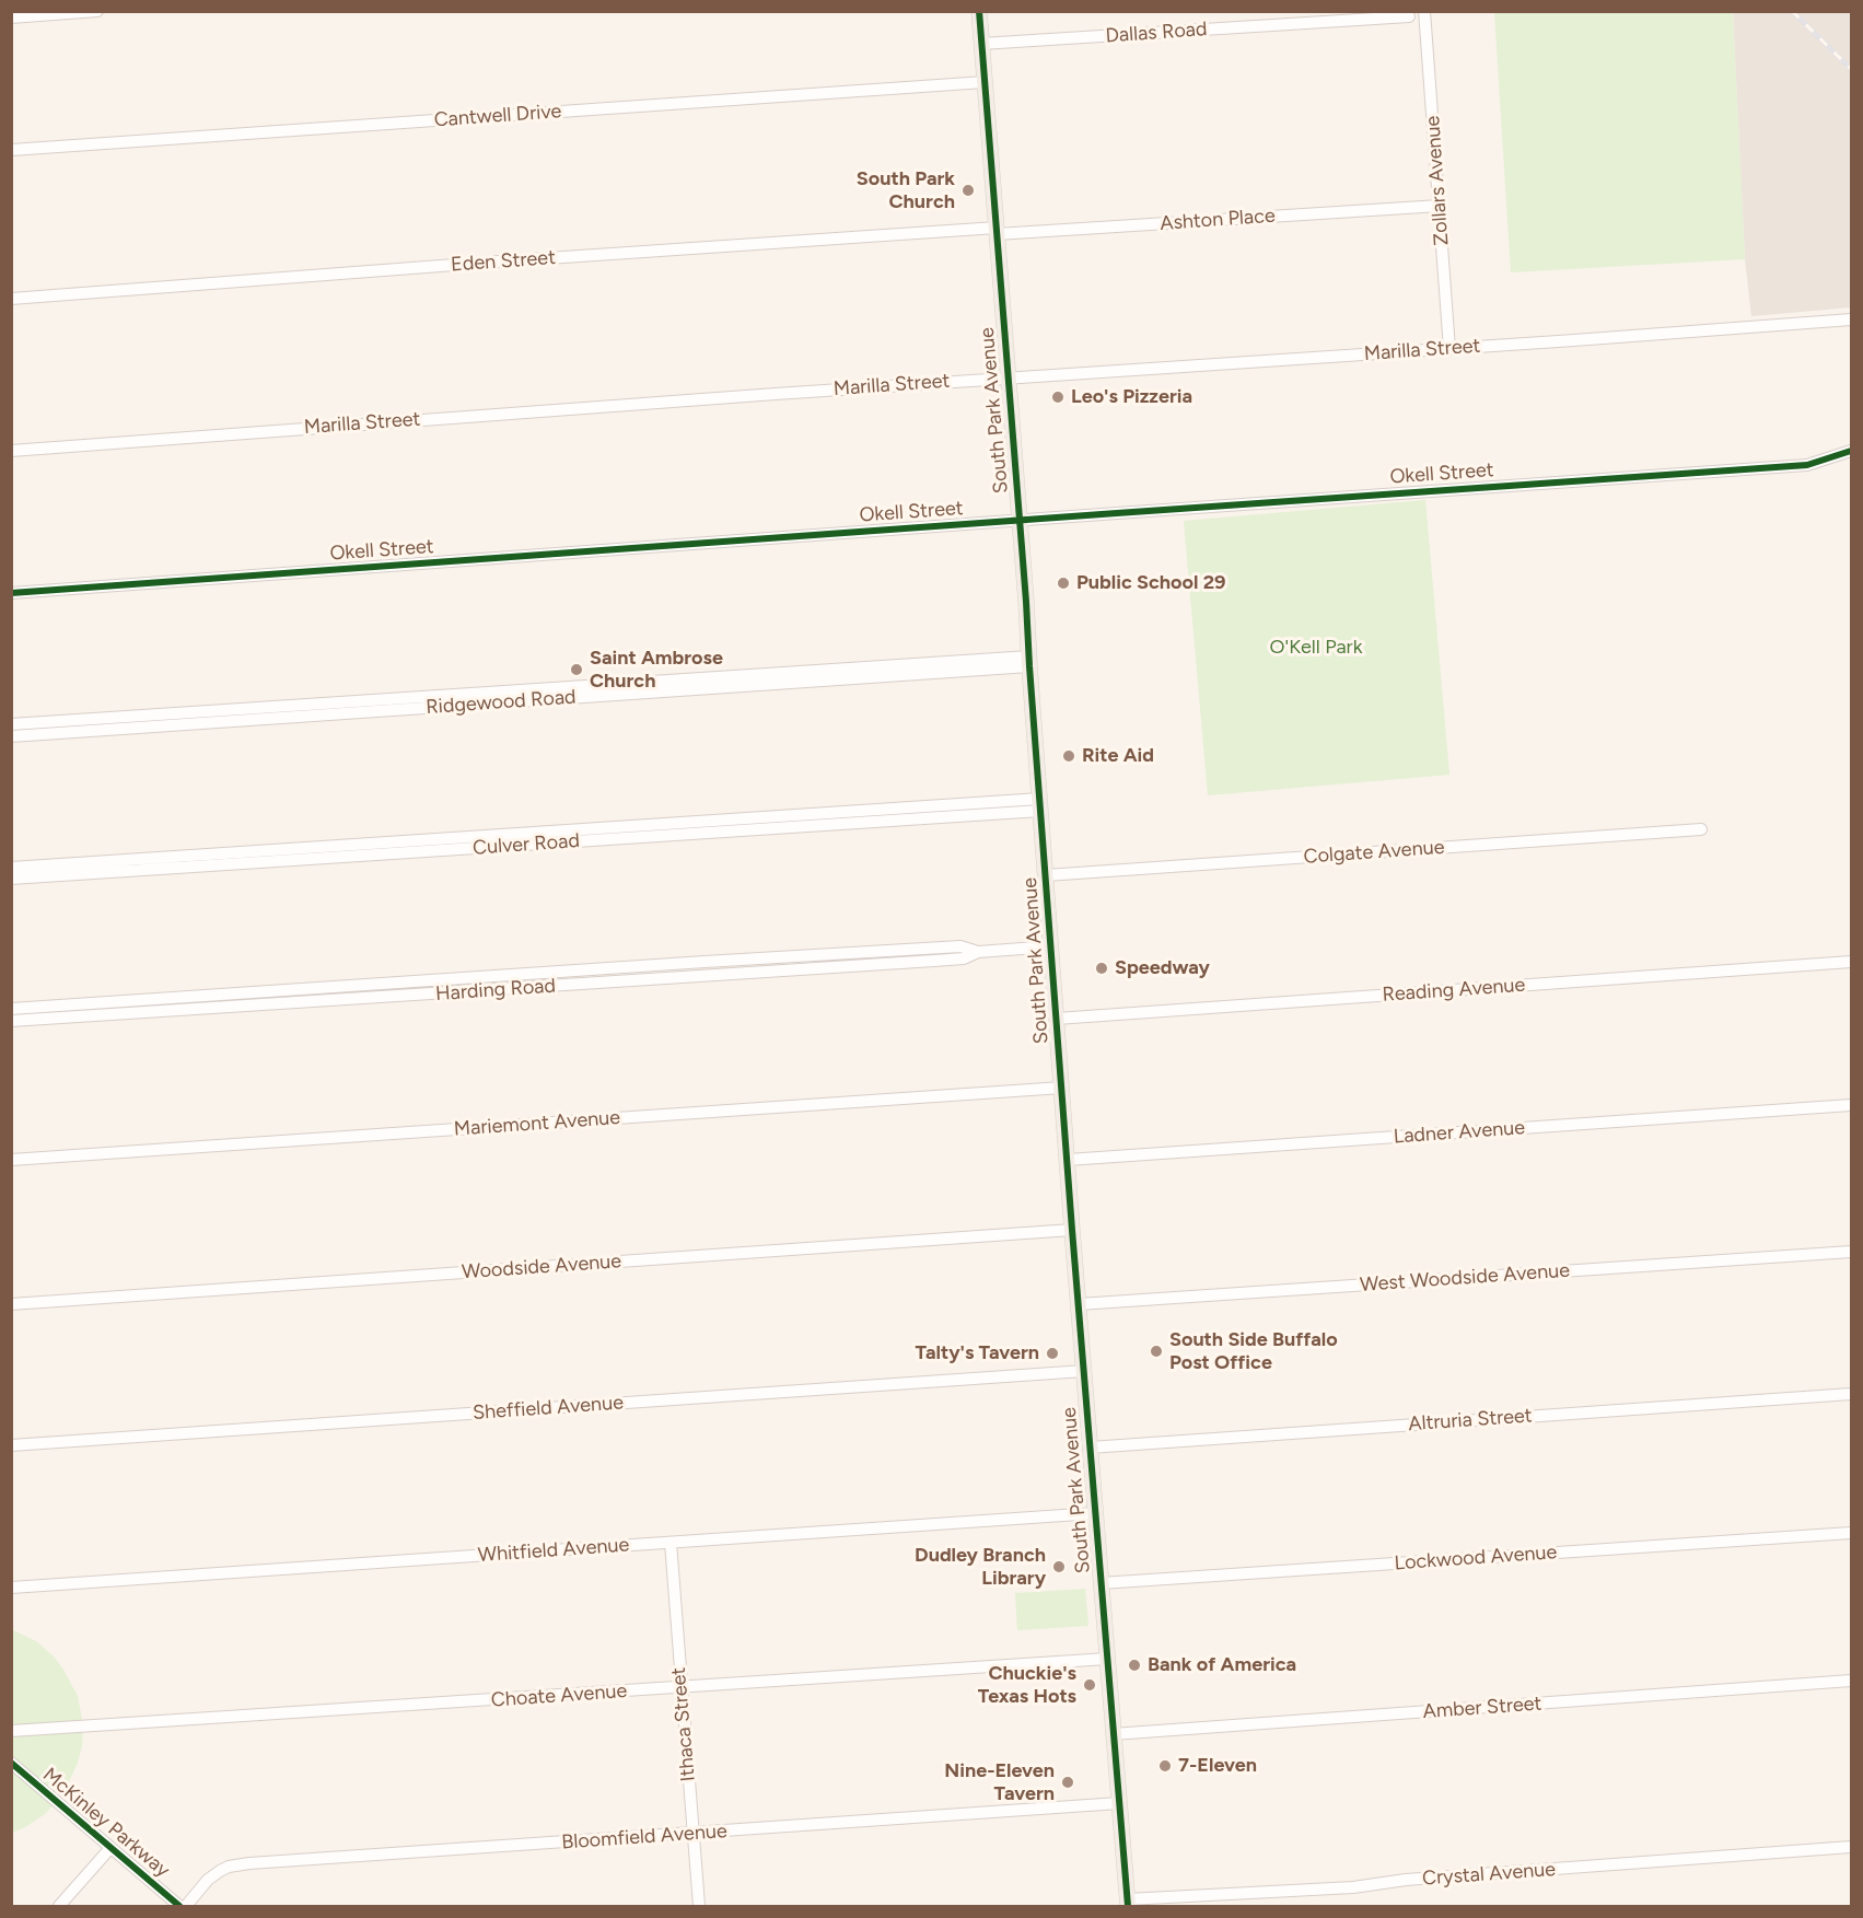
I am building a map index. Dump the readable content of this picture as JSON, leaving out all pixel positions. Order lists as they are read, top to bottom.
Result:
{
  "streets": {
    "main road": ["South Park Avenue"],
    "street": [
      "Dallas Road",
      "Cantwell Drive",
      "Zollars Avenue",
      "Ashton Place",
      "Eden Street",
      "Marilla Street",
      "Okell Street",
      "Ridgewood Road",
      "Culver Road",
      "Colgate Avenue",
      "Harding Road",
      "Reading Avenue",
      "Mariemont Avenue",
      "Ladner Avenue",
      "Woodside Avenue",
      "West Woodside Avenue",
      "Sheffield Avenue",
      "Altruria Street",
      "Whitfield Avenue",
      "Lockwood Avenue",
      "Choate Avenue",
      "Amber Street",
      "Ithaca Street",
      "McKinley Parkway",
      "Bloomfield Avenue",
      "Crystal Avenue"
    ]
  },
  "crossings": [
    ["Dallas Road", "South Park Avenue"],
    ["Cantwell Drive", "South Park Avenue"],
    ["Zollars Avenue", "Ashton Place"],
    ["Zollars Avenue", "Marilla Street"],
    ["Ashton Place", "Eden Street"],
    ["Ashton Place", "South Park Avenue"],
    ["Eden Street", "South Park Avenue"],
    ["Marilla Street", "South Park Avenue"],
    ["South Park Avenue", "Okell Street"],
    ["South Park Avenue", "Ridgewood Road"],
    ["South Park Avenue", "Culver Road"],
    ["South Park Avenue", "Colgate Avenue"],
    ["South Park Avenue", "Harding Road"],
    ["South Park Avenue", "Reading Avenue"],
    ["South Park Avenue", "Mariemont Avenue"],
    ["South Park Avenue", "Ladner Avenue"],
    ["South Park Avenue", "Woodside Avenue"],
    ["South Park Avenue", "West Woodside Avenue"],
    ["South Park Avenue", "Sheffield Avenue"],
    ["South Park Avenue", "Altruria Street"],
    ["South Park Avenue", "Whitfield Avenue"],
    ["South Park Avenue", "Lockwood Avenue"],
    ["South Park Avenue", "Choate Avenue"],
    ["South Park Avenue", "Amber Street"],
    ["South Park Avenue", "Bloomfield Avenue"],
    ["South Park Avenue", "Crystal Avenue"],
    ["Whitfield Avenue", "Ithaca Street"],
    ["Choate Avenue", "Ithaca Street"],
    ["Ithaca Street", "Bloomfield Avenue"]
  ],
  "parks": ["O'Kell Park"],
  "places": [
    "South Park Church",
    "Leo's Pizzeria",
    "Public School 29",
    "Saint Ambrose Church",
    "Rite Aid",
    "Speedway",
    "South Side Buffalo Post Office",
    "Talty's Tavern",
    "Dudley Branch Library",
    "Bank of America",
    "Chuckie's Texas Hots",
    "7-Eleven",
    "Nine-Eleven Tavern"
  ]
}
